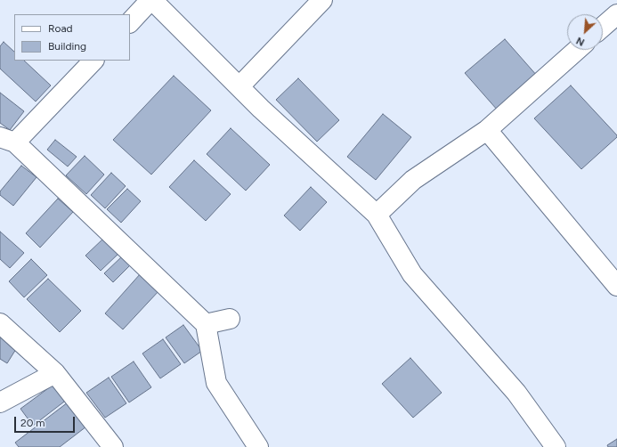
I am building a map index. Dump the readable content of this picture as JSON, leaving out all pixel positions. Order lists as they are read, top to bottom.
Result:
{
  "legend": ["Road", "Building"],
  "scale_bar": "20 m",
  "north": "bottom left"
}
